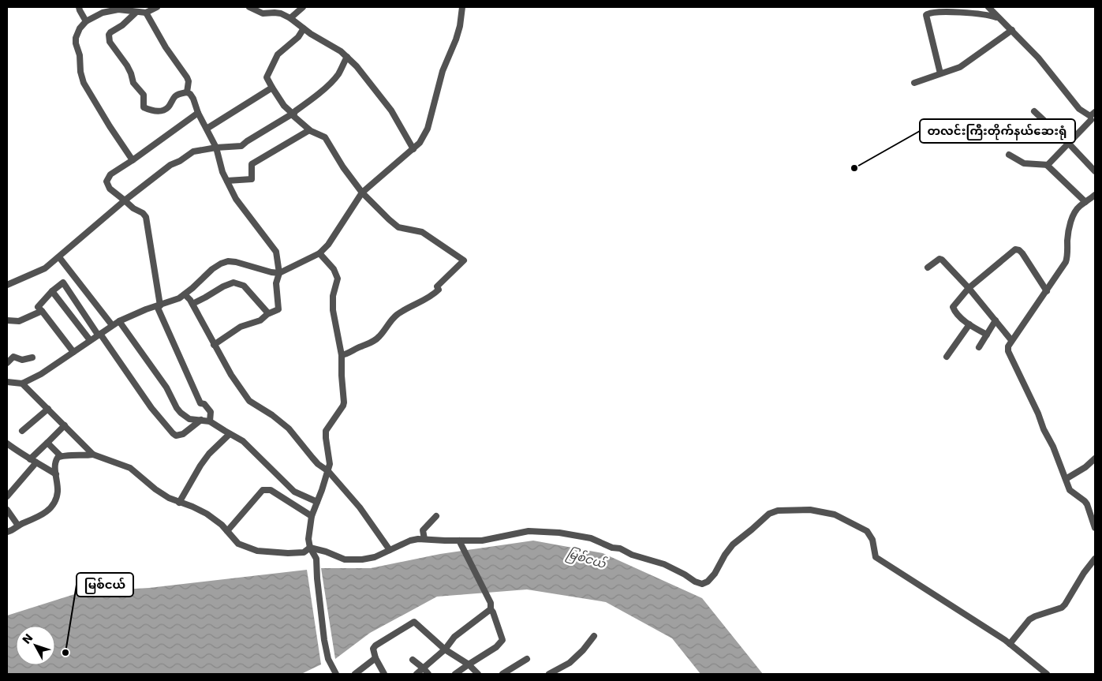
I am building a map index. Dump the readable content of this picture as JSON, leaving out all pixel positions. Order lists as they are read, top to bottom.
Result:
{
  "water": ["မြစ်ငယ်"],
  "places": ["တလင်းကြီးတိုက်နယ်ဆေးရုံ", "မြစ်ငယ်"],
  "north": "top left"
}
